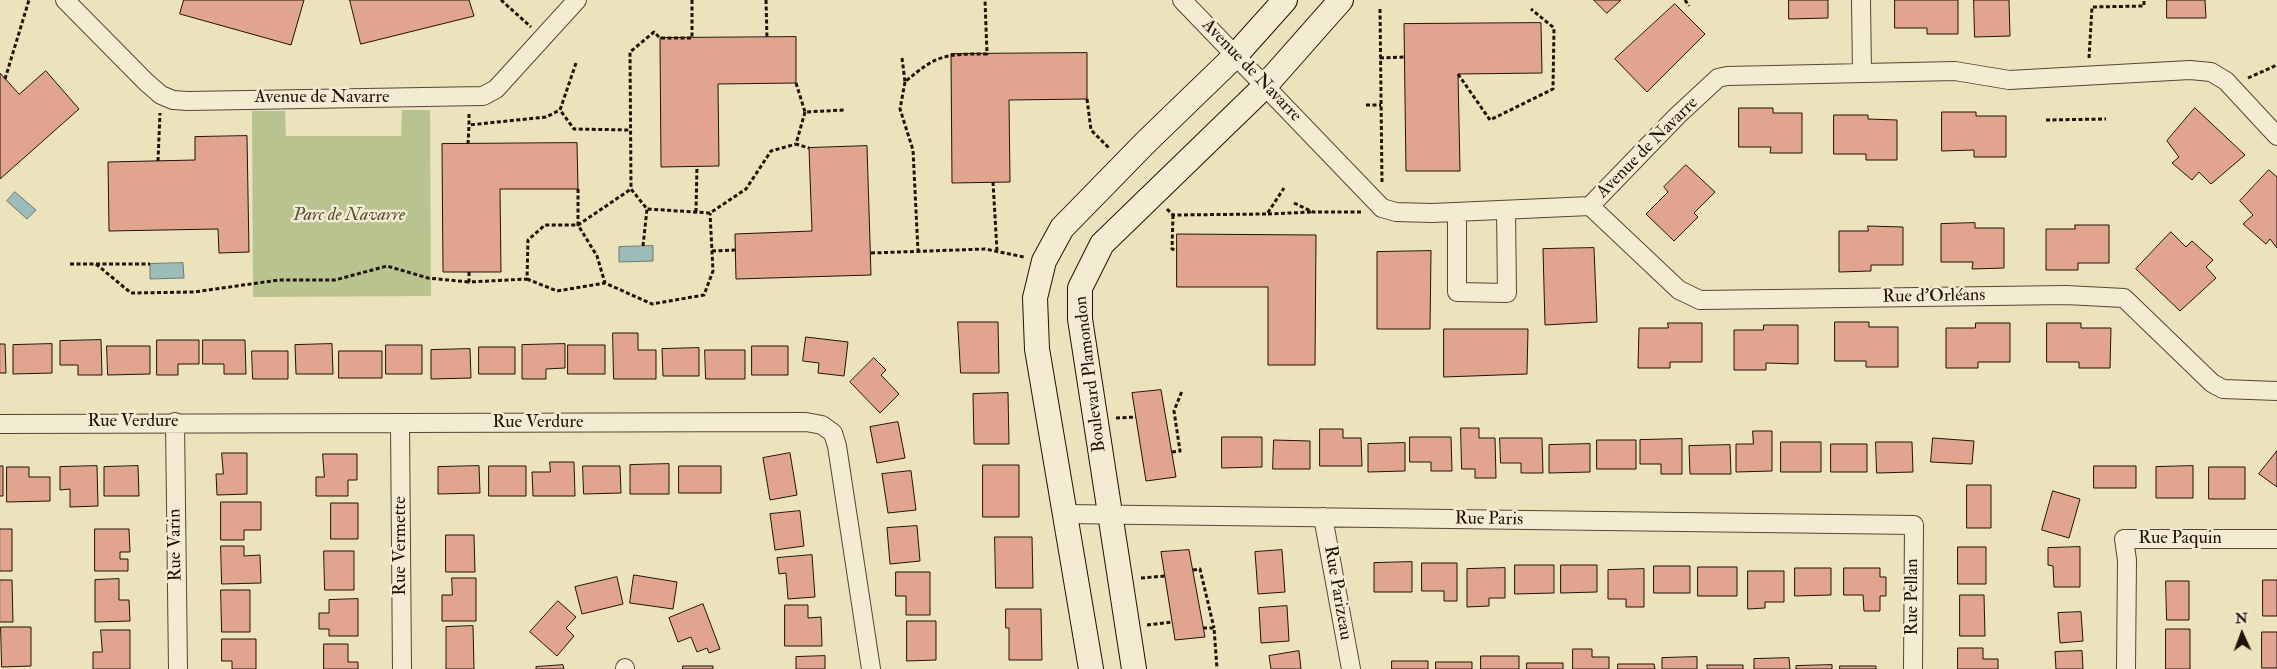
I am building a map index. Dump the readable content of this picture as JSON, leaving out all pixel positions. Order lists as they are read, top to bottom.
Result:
{
  "streets": {
    "street": [
      "Avenue de Navarre",
      "Rue d'Orléans",
      "Boulevard Plamondon",
      "Rue Verdure",
      "Rue Paris",
      "Rue Paquin",
      "Rue Varin",
      "Rue Vermette",
      "Rue Parizeau",
      "Rue Pellan"
    ]
  },
  "crossings": [
    ["Avenue de Navarre", "Rue d'Orléans"],
    ["Avenue de Navarre", "Boulevard Plamondon"],
    ["Boulevard Plamondon", "Rue Paris"],
    ["Rue Verdure", "Rue Varin"],
    ["Rue Verdure", "Rue Vermette"],
    ["Rue Paris", "Rue Parizeau"],
    ["Rue Paris", "Rue Pellan"]
  ],
  "parks": ["Parc de Navarre"],
  "north": "top"
}
